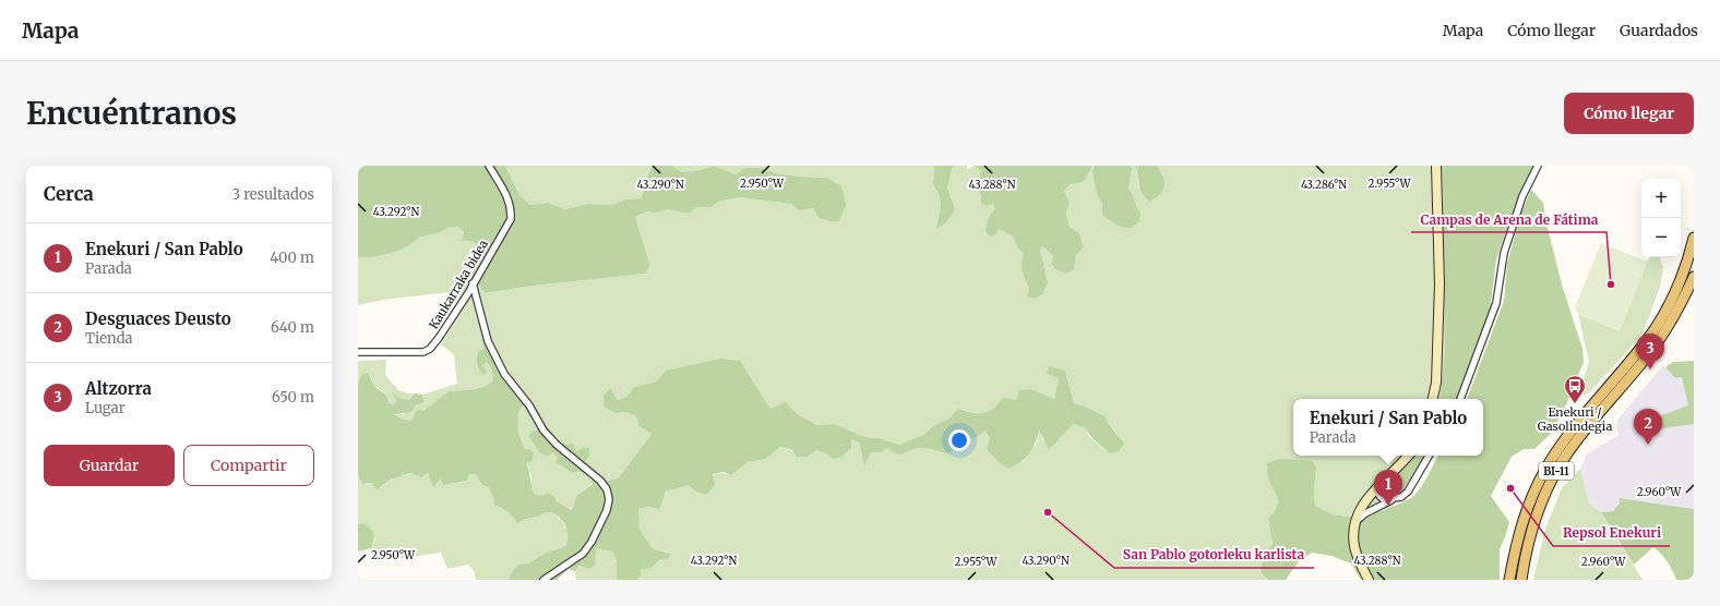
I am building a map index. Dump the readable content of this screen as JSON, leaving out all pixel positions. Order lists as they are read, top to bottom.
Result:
{
  "streets": {
    "main road": ["BI-11"],
    "street": ["Kaukarraka bidea"]
  },
  "places": {
    "other": ["Campas de Arena de Fátima", "Repsol Enekuri", "San Pablo gotorleku karlista"],
    "bus stop": ["Enekuri / Gasolindegia"]
  },
  "page": {
    "header": "Mapa",
    "nav": ["Mapa", "Cómo llegar", "Guardados"],
    "buttons": [
      "Cómo llegar",
      ["Guardar", "Compartir"]
    ],
    "title": "Encuéntranos",
    "heading": ["Cerca", "3 resultados"],
    "map_buttons": ["+", "−"],
    "list": [
      {
        "mark": "1",
        "name": "Enekuri / San Pablo",
        "note": "Parada",
        "value": "400 m"
      },
      {
        "mark": "2",
        "name": "Desguaces Deusto",
        "note": "Tienda",
        "value": "640 m"
      },
      {
        "mark": "3",
        "name": "Altzorra",
        "note": "Lugar",
        "value": "650 m"
      }
    ],
    "pins": ["3", "2", "1"],
    "popup": ["Enekuri / San Pablo", "Parada"]
  },
  "coordinates": [
    "2.950°W",
    "2.955°W",
    "43.290°N",
    "43.288°N",
    "43.286°N",
    "43.292°N",
    "2.960°W"
  ]
}
